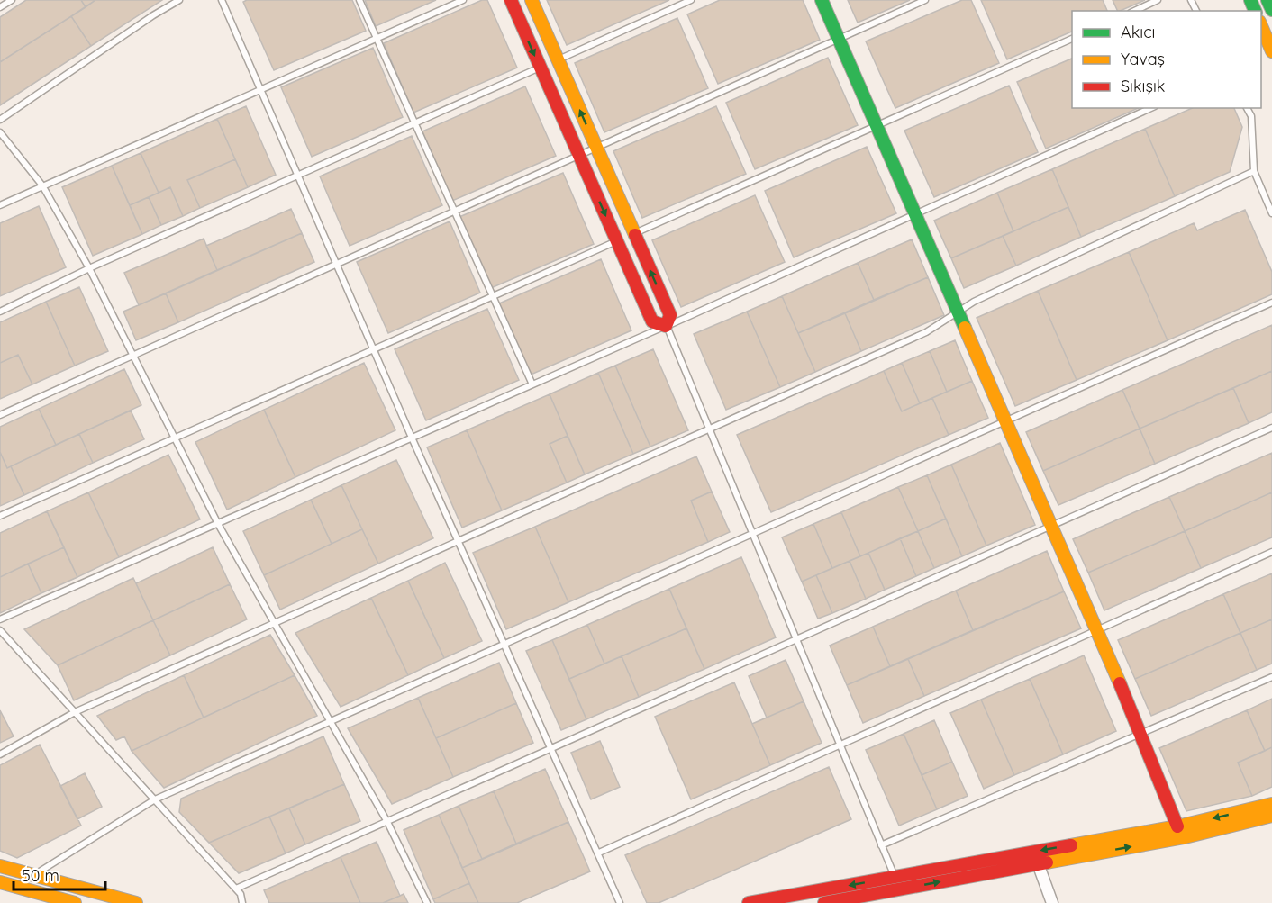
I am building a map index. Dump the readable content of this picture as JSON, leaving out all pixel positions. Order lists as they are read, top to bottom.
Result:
{
  "legend": ["Akıcı", "Yavaş", "Sıkışık"],
  "scale_bar": "50 m"
}
